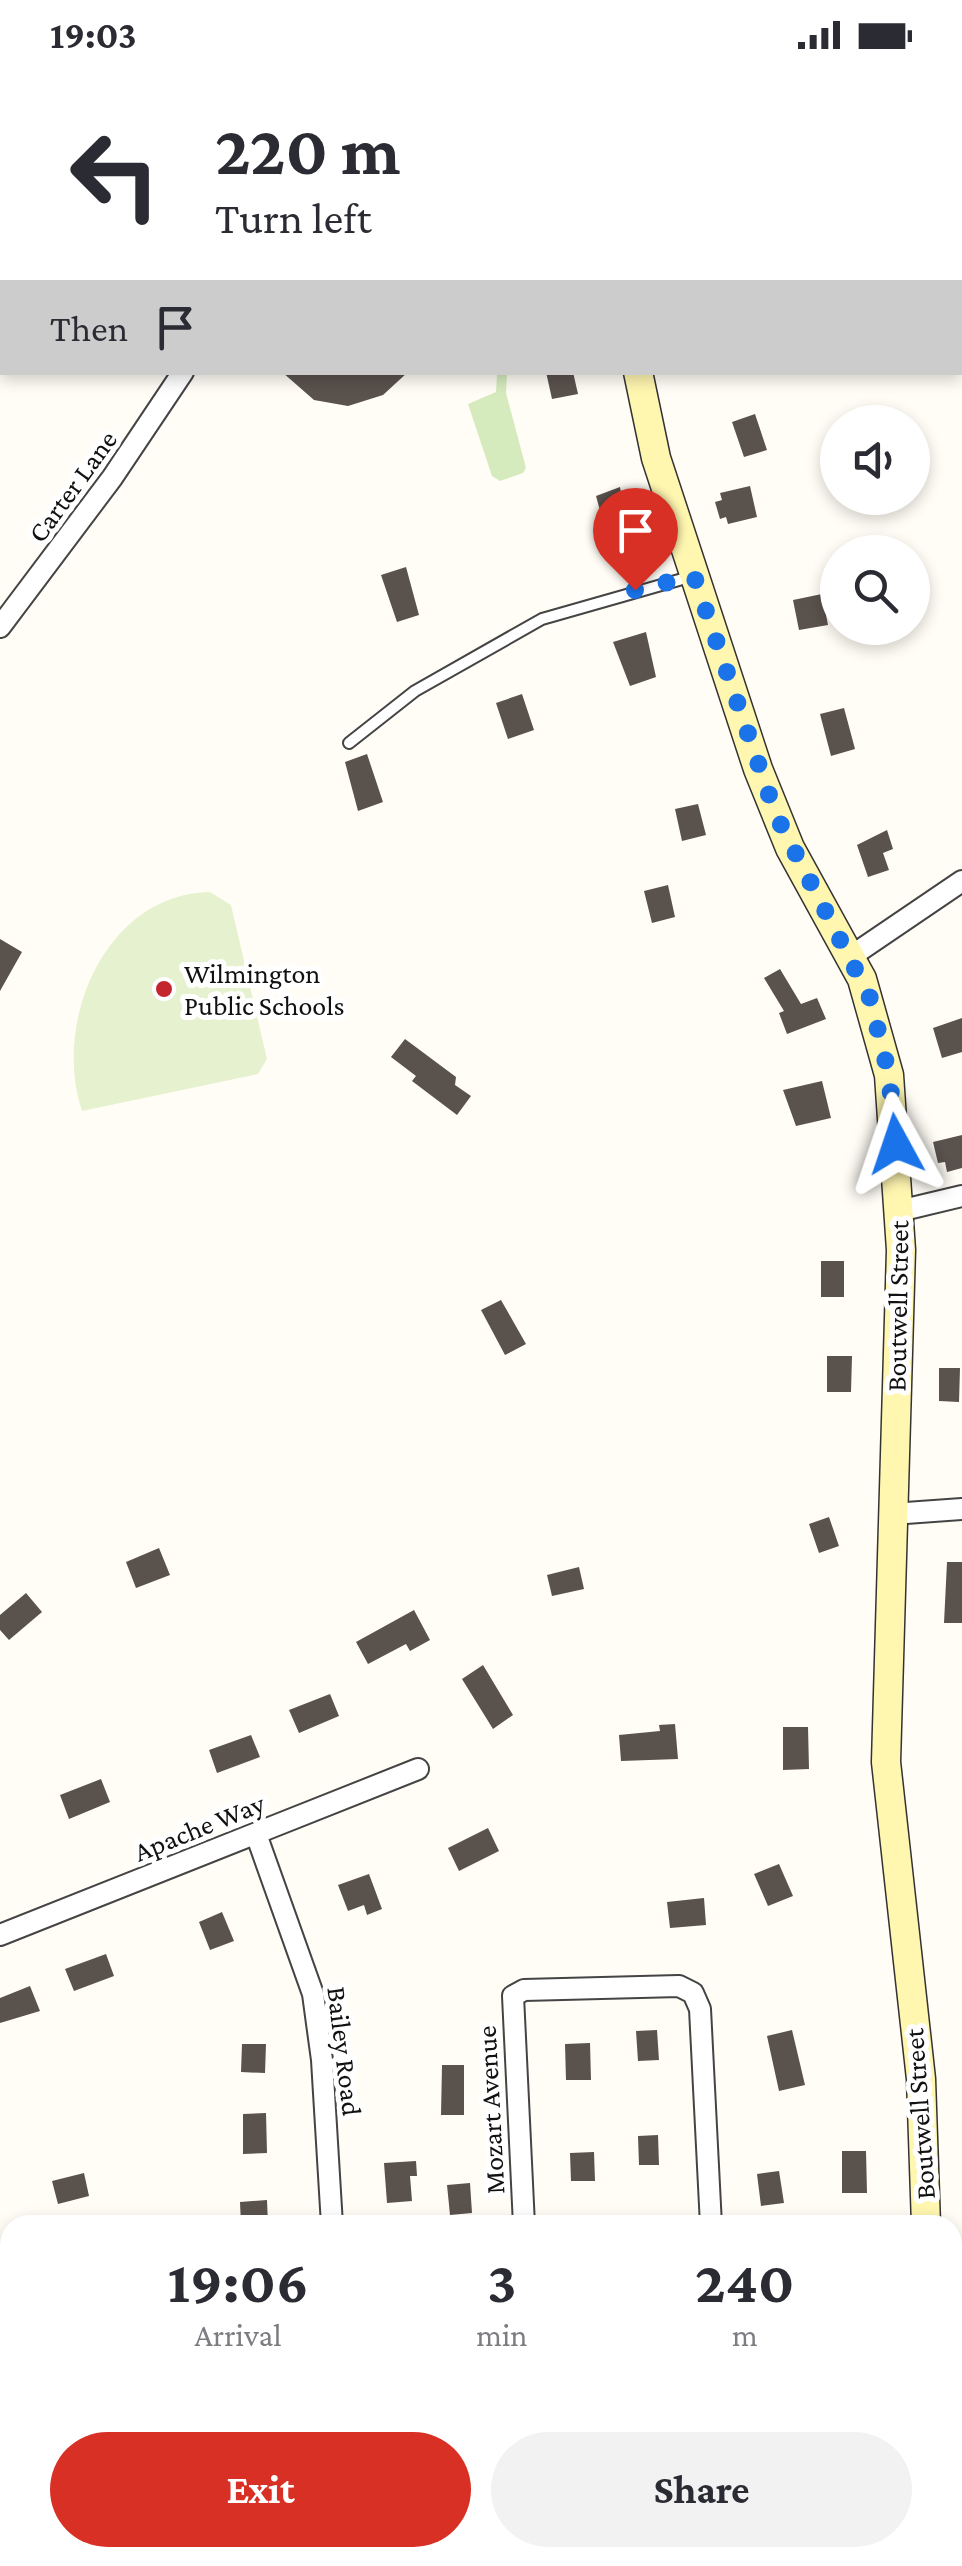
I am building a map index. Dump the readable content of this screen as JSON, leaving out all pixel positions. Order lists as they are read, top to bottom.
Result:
{
  "streets": {
    "street": [
      "Carter Lane",
      "Boutwell Street",
      "Apache Way",
      "Bailey Road",
      "Mozart Avenue"
    ]
  },
  "crossings": [
    ["Apache Way", "Bailey Road"]
  ],
  "places": ["Wilmington Public Schools"],
  "page": {
    "status": "19:03",
    "turn": ["220 m", "Turn left"],
    "then": "Then",
    "eta": [
      "19:06",
      "Arrival",
      "3",
      "min",
      "240",
      "m"
    ],
    "buttons": ["Exit", "Share"]
  }
}
